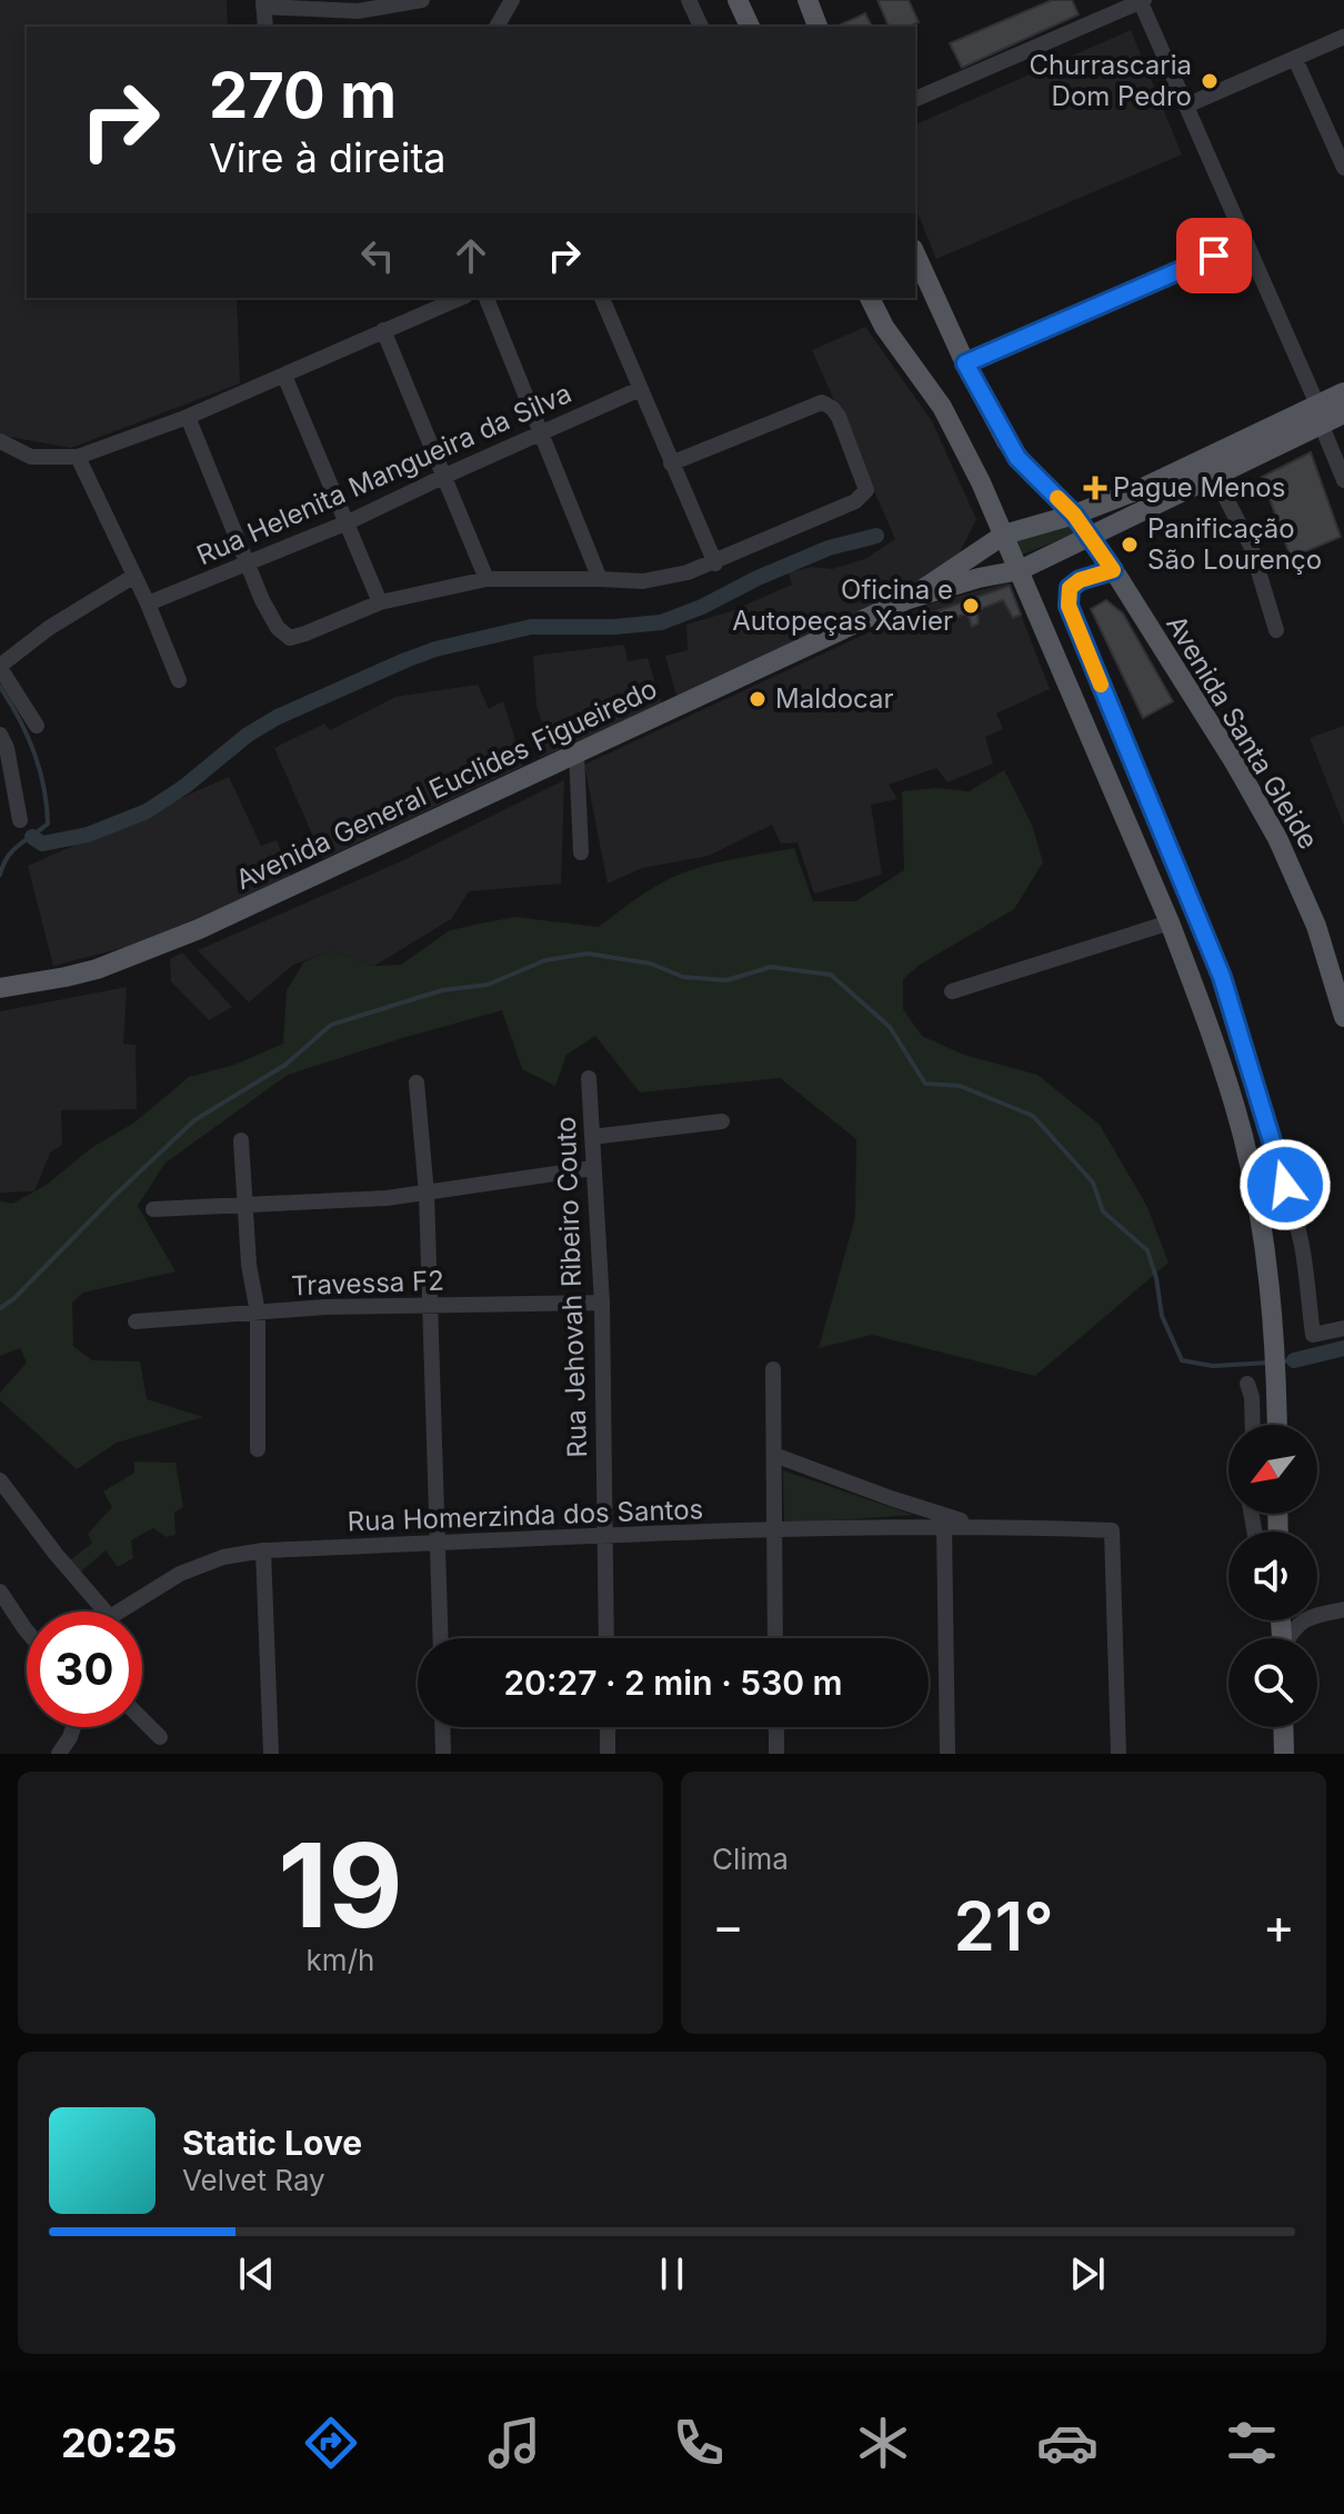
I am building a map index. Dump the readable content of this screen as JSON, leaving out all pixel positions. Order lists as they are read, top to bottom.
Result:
{
  "streets": {
    "main road": ["Avenida Santa Gleide", "Avenida General Euclides Figueiredo"],
    "street": [
      "Rua Helenita Mangueira da Silva",
      "Travessa F2",
      "Rua Jehovah Ribeiro Couto",
      "Rua Homerzinda dos Santos"
    ]
  },
  "crossings": [
    ["Avenida Santa Gleide", "Avenida General Euclides Figueiredo"],
    ["Travessa F2", "Rua Jehovah Ribeiro Couto"],
    ["Rua Jehovah Ribeiro Couto", "Rua Homerzinda dos Santos"]
  ],
  "places": {
    "other": [
      "Churrascaria Dom Pedro",
      "Panificação São Lourenço",
      "Oficina e Autopeças Xavier",
      "Maldocar"
    ],
    "health": ["Pague Menos"]
  },
  "north": "bottom left",
  "page": {
    "turn": ["270 m", "Vire à direita"],
    "limit": "30",
    "trip": "20:27 · 2 min · 530 m",
    "tile": [
      ["19", "km/h"],
      "Clima"
    ],
    "heat": ["−", "21°", "+"],
    "song": ["Static Love", "Velvet Ray"],
    "tabs": "20:25"
  }
}
